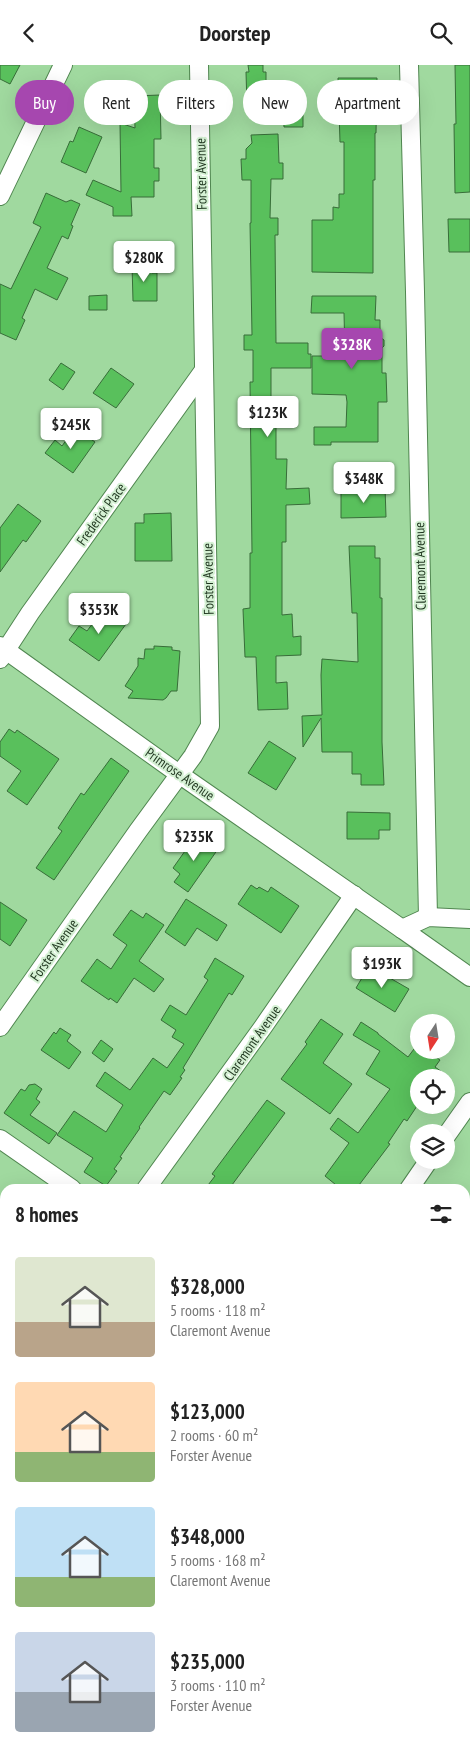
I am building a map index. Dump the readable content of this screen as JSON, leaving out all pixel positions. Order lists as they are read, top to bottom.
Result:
{
  "streets": {
    "street": [
      "Forster Avenue",
      "Frederick Place",
      "Claremont Avenue",
      "Primrose Avenue"
    ]
  },
  "crossings": [
    ["Forster Avenue", "Frederick Place"],
    ["Forster Avenue", "Primrose Avenue"],
    ["Frederick Place", "Primrose Avenue"],
    ["Claremont Avenue", "Primrose Avenue"]
  ],
  "north": "bottom",
  "page": {
    "header": "Doorstep",
    "chip": [
      "Buy",
      "Rent",
      "Filters",
      "New",
      "Apartment"
    ],
    "price": [
      "$280K",
      "$328K",
      "$123K",
      "$245K",
      "$348K",
      "$353K",
      "$235K",
      "$193K"
    ],
    "heading": "8 homes",
    "list": [
      {
        "name": "$328,000",
        "note": "5 rooms · 118 m² · Claremont Avenue"
      },
      {
        "name": "$123,000",
        "note": "2 rooms · 60 m² · Forster Avenue"
      },
      {
        "name": "$348,000",
        "note": "5 rooms · 168 m² · Claremont Avenue"
      },
      {
        "name": "$235,000",
        "note": "3 rooms · 110 m² · Forster Avenue"
      }
    ]
  }
}
